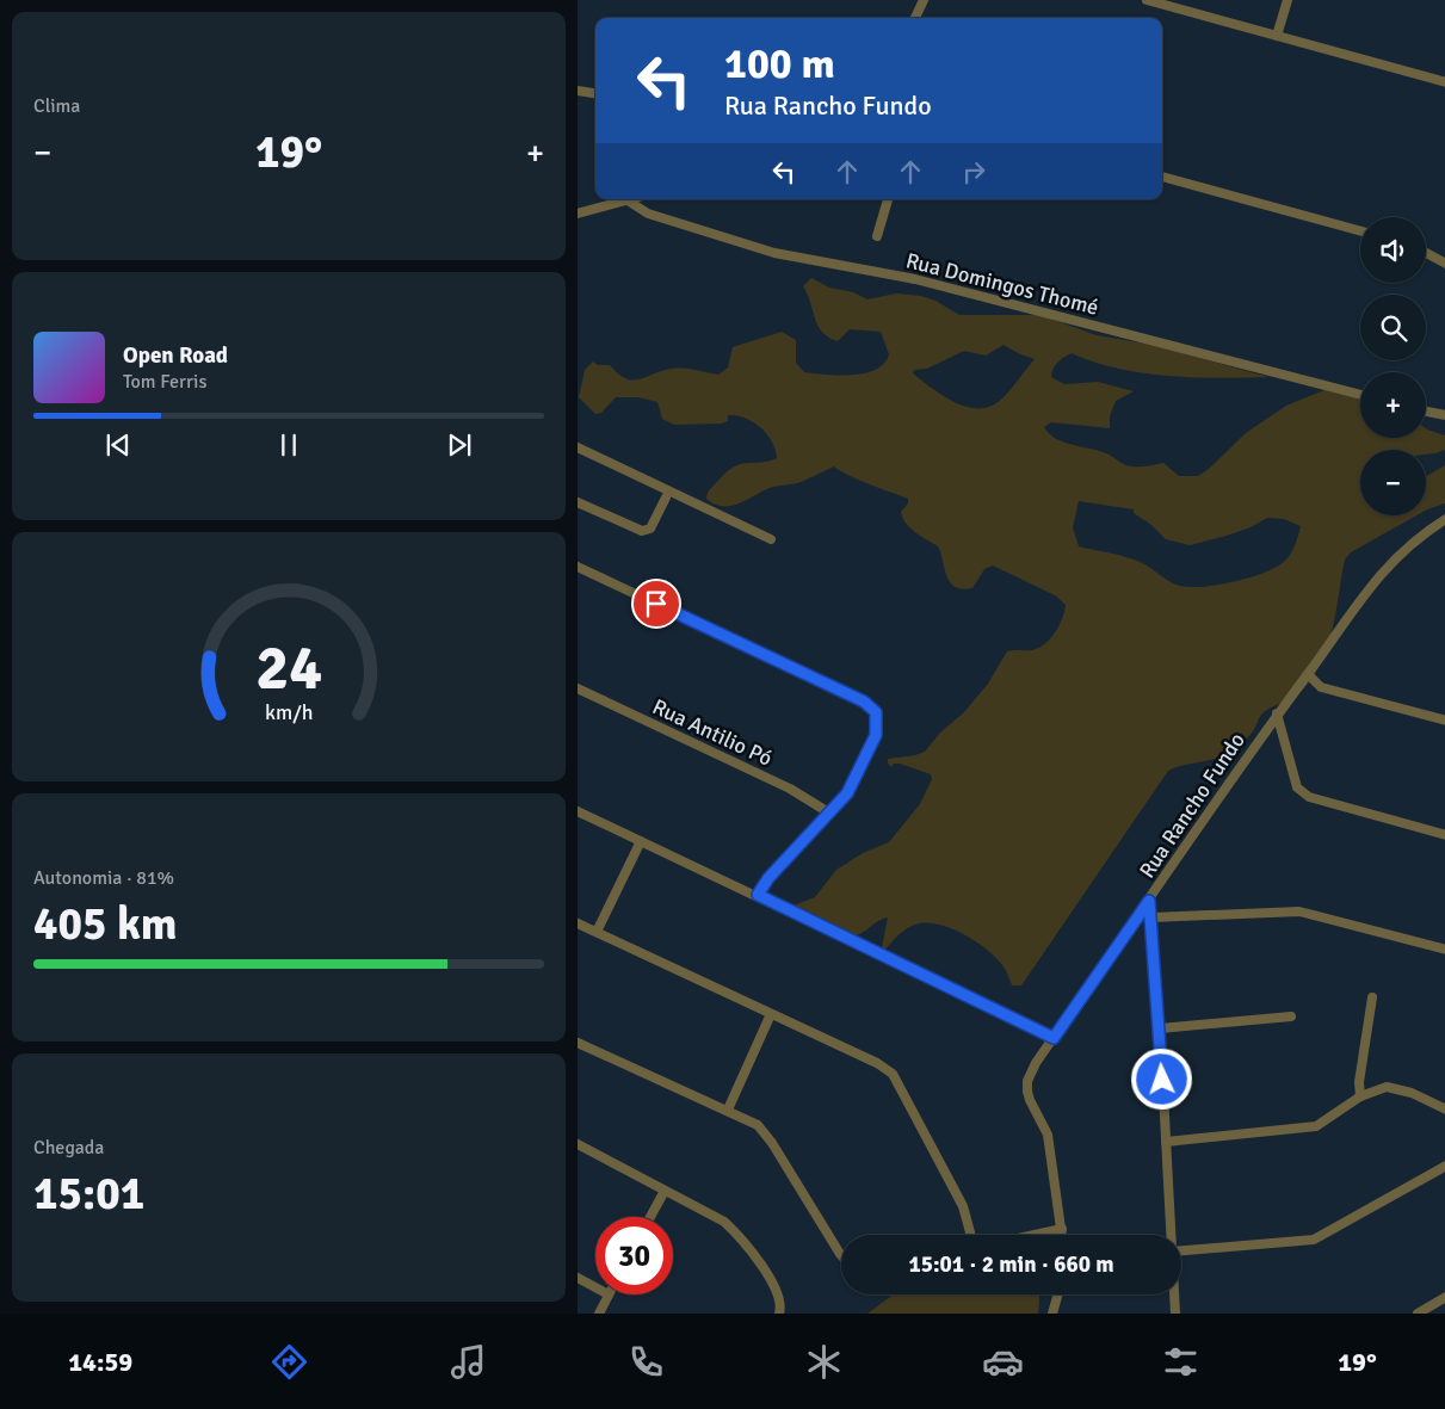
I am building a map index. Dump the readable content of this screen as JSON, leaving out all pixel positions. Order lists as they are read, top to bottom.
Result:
{
  "streets": {
    "street": ["Rua Domingos Thomé", "Rua Antilio Pó", "Rua Rancho Fundo"]
  },
  "page": {
    "tile": [
      "Clima",
      ["Autonomia · 81%", "405 km"],
      ["Chegada", "15:01"]
    ],
    "turn": ["100 m", "Rua Rancho Fundo"],
    "heat": ["−", "19°", "+"],
    "map_buttons": ["+", "−"],
    "song": ["Open Road", "Tom Ferris"],
    "limit": "30",
    "trip": "15:01 · 2 min · 660 m",
    "tabs": ["14:59", "19°"],
    "gauge": ["24", "km/h"]
  }
}
